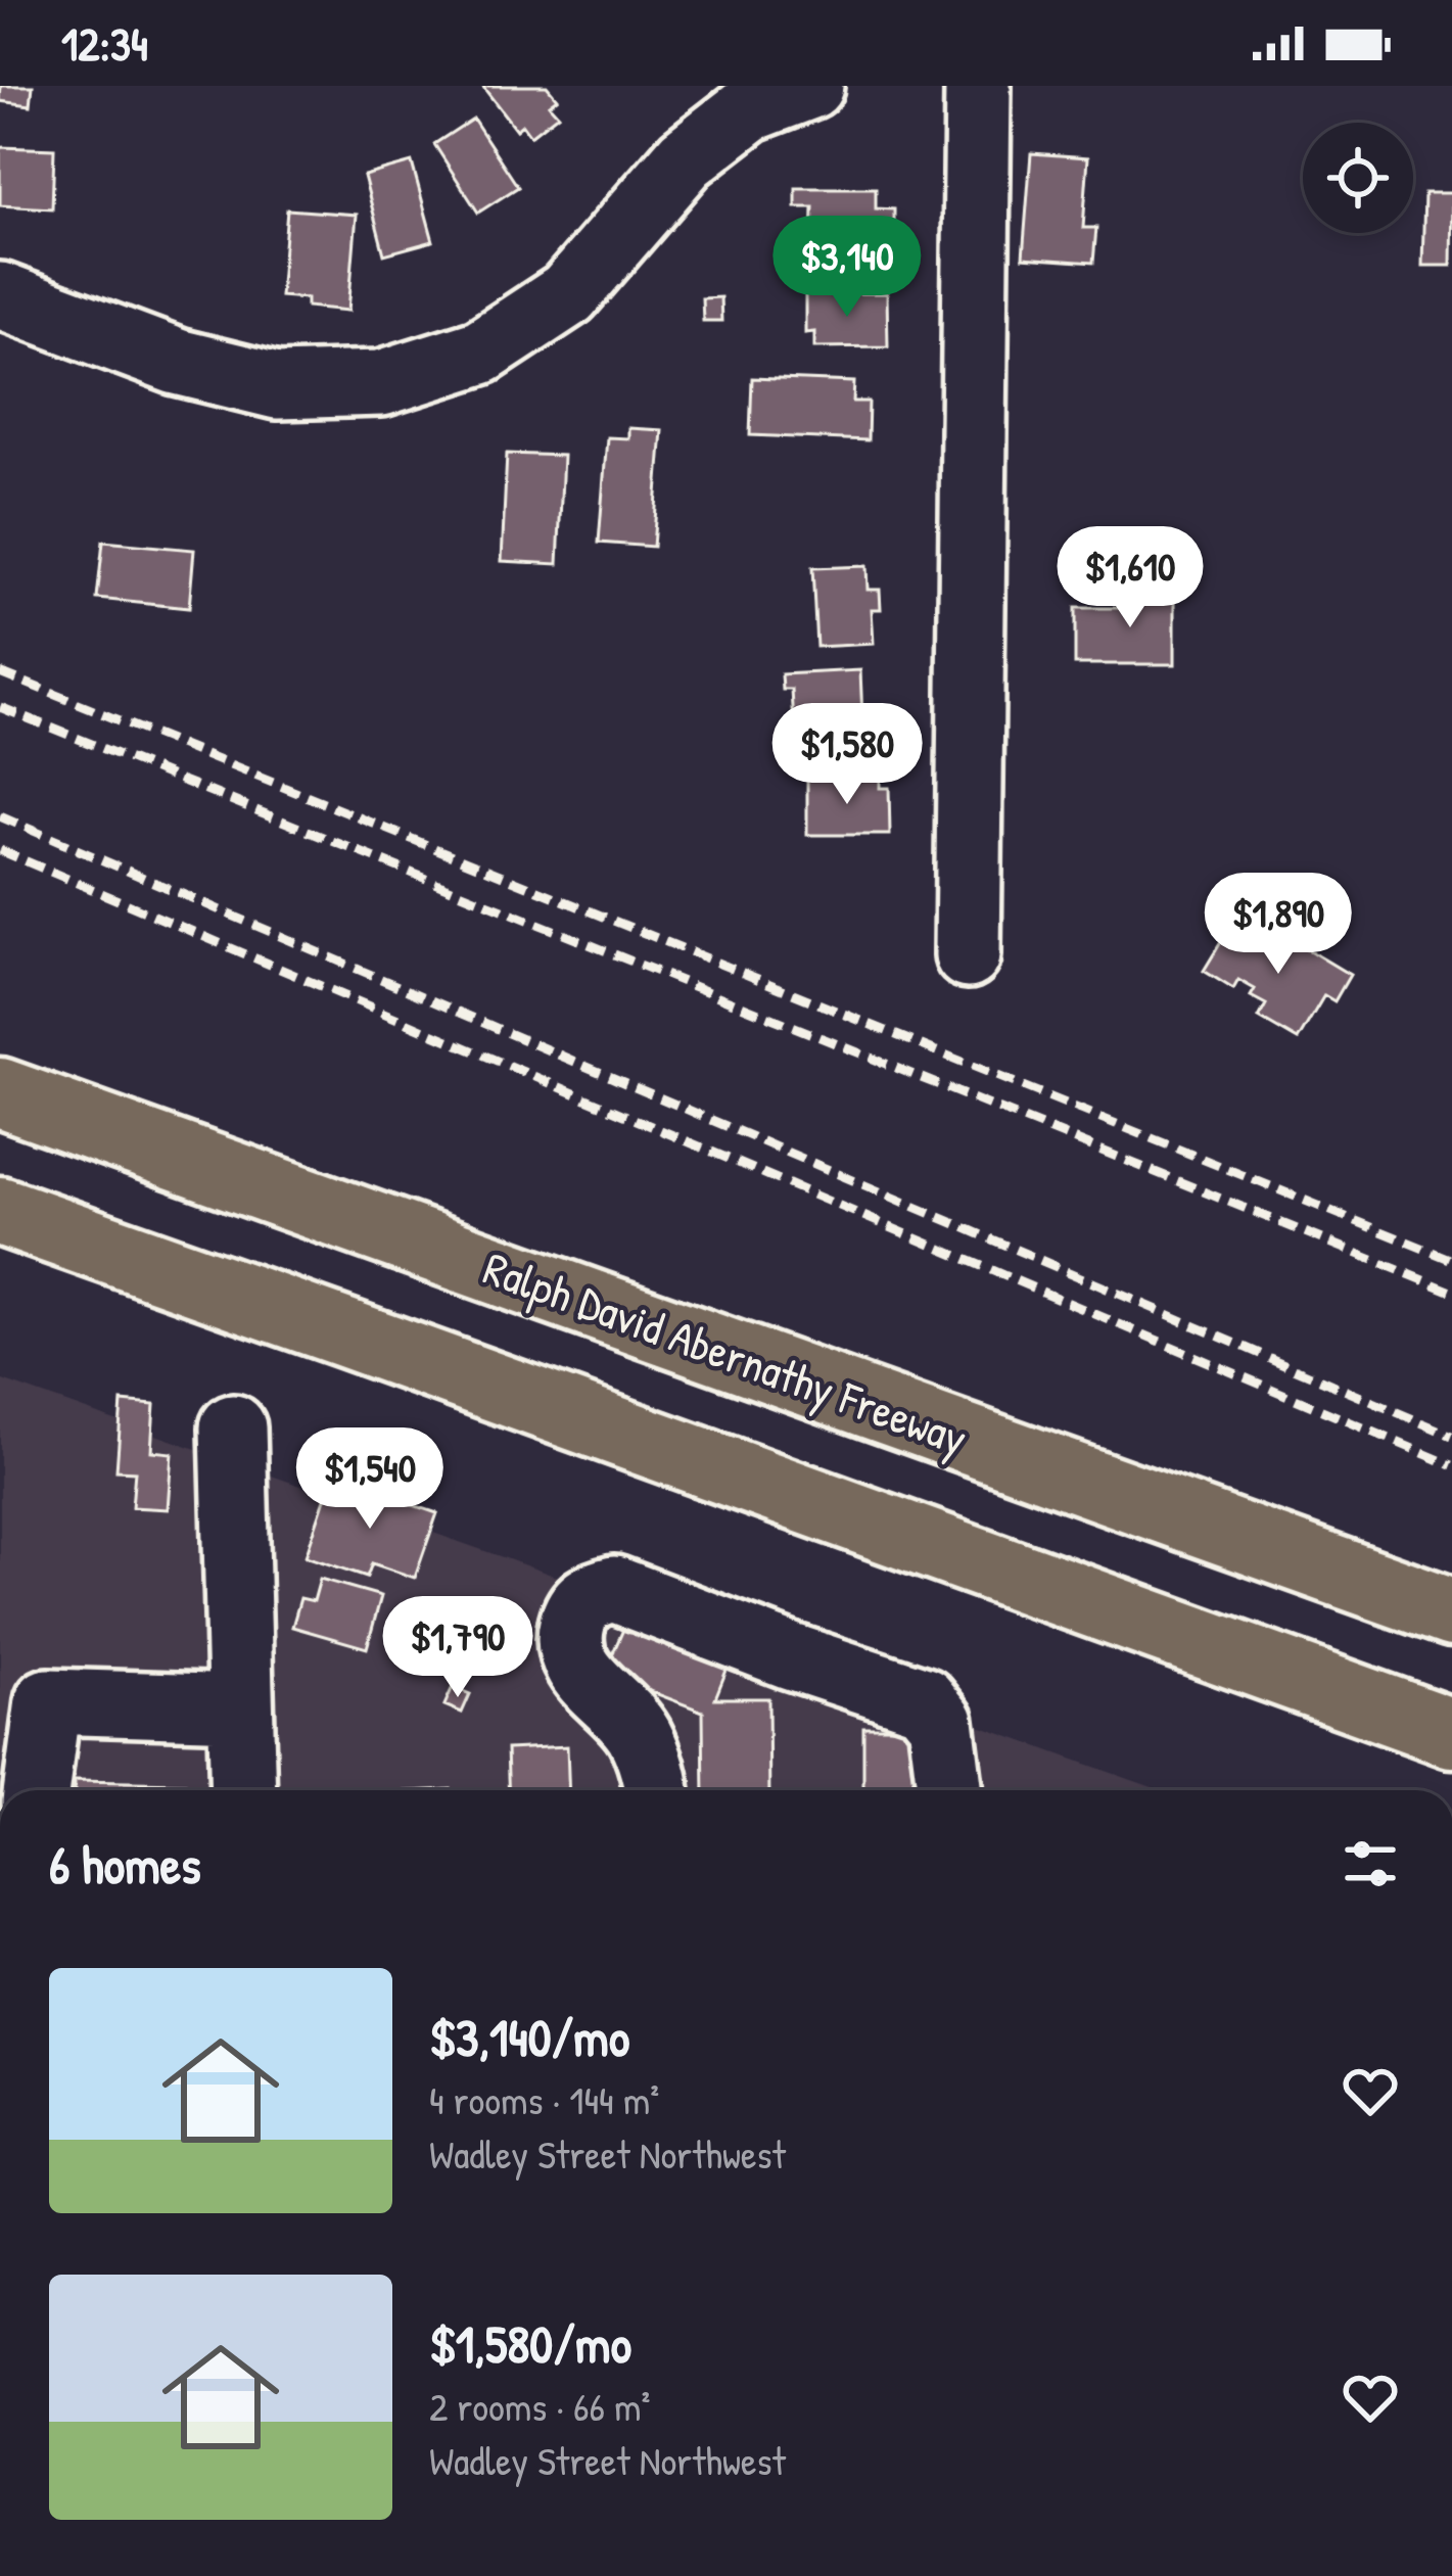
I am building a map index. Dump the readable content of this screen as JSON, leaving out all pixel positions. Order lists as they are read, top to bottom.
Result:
{
  "streets": {
    "main road": ["Ralph David Abernathy Freeway"]
  },
  "page": {
    "status": "12:34",
    "price": [
      "$3,140",
      "$1,610",
      "$1,580",
      "$1,890",
      "$1,540",
      "$1,790"
    ],
    "heading": "6 homes",
    "list": [
      {
        "name": "$3,140/mo",
        "note": "4 rooms · 144 m² · Wadley Street Northwest"
      },
      {
        "name": "$1,580/mo",
        "note": "2 rooms · 66 m² · Wadley Street Northwest"
      }
    ]
  }
}
